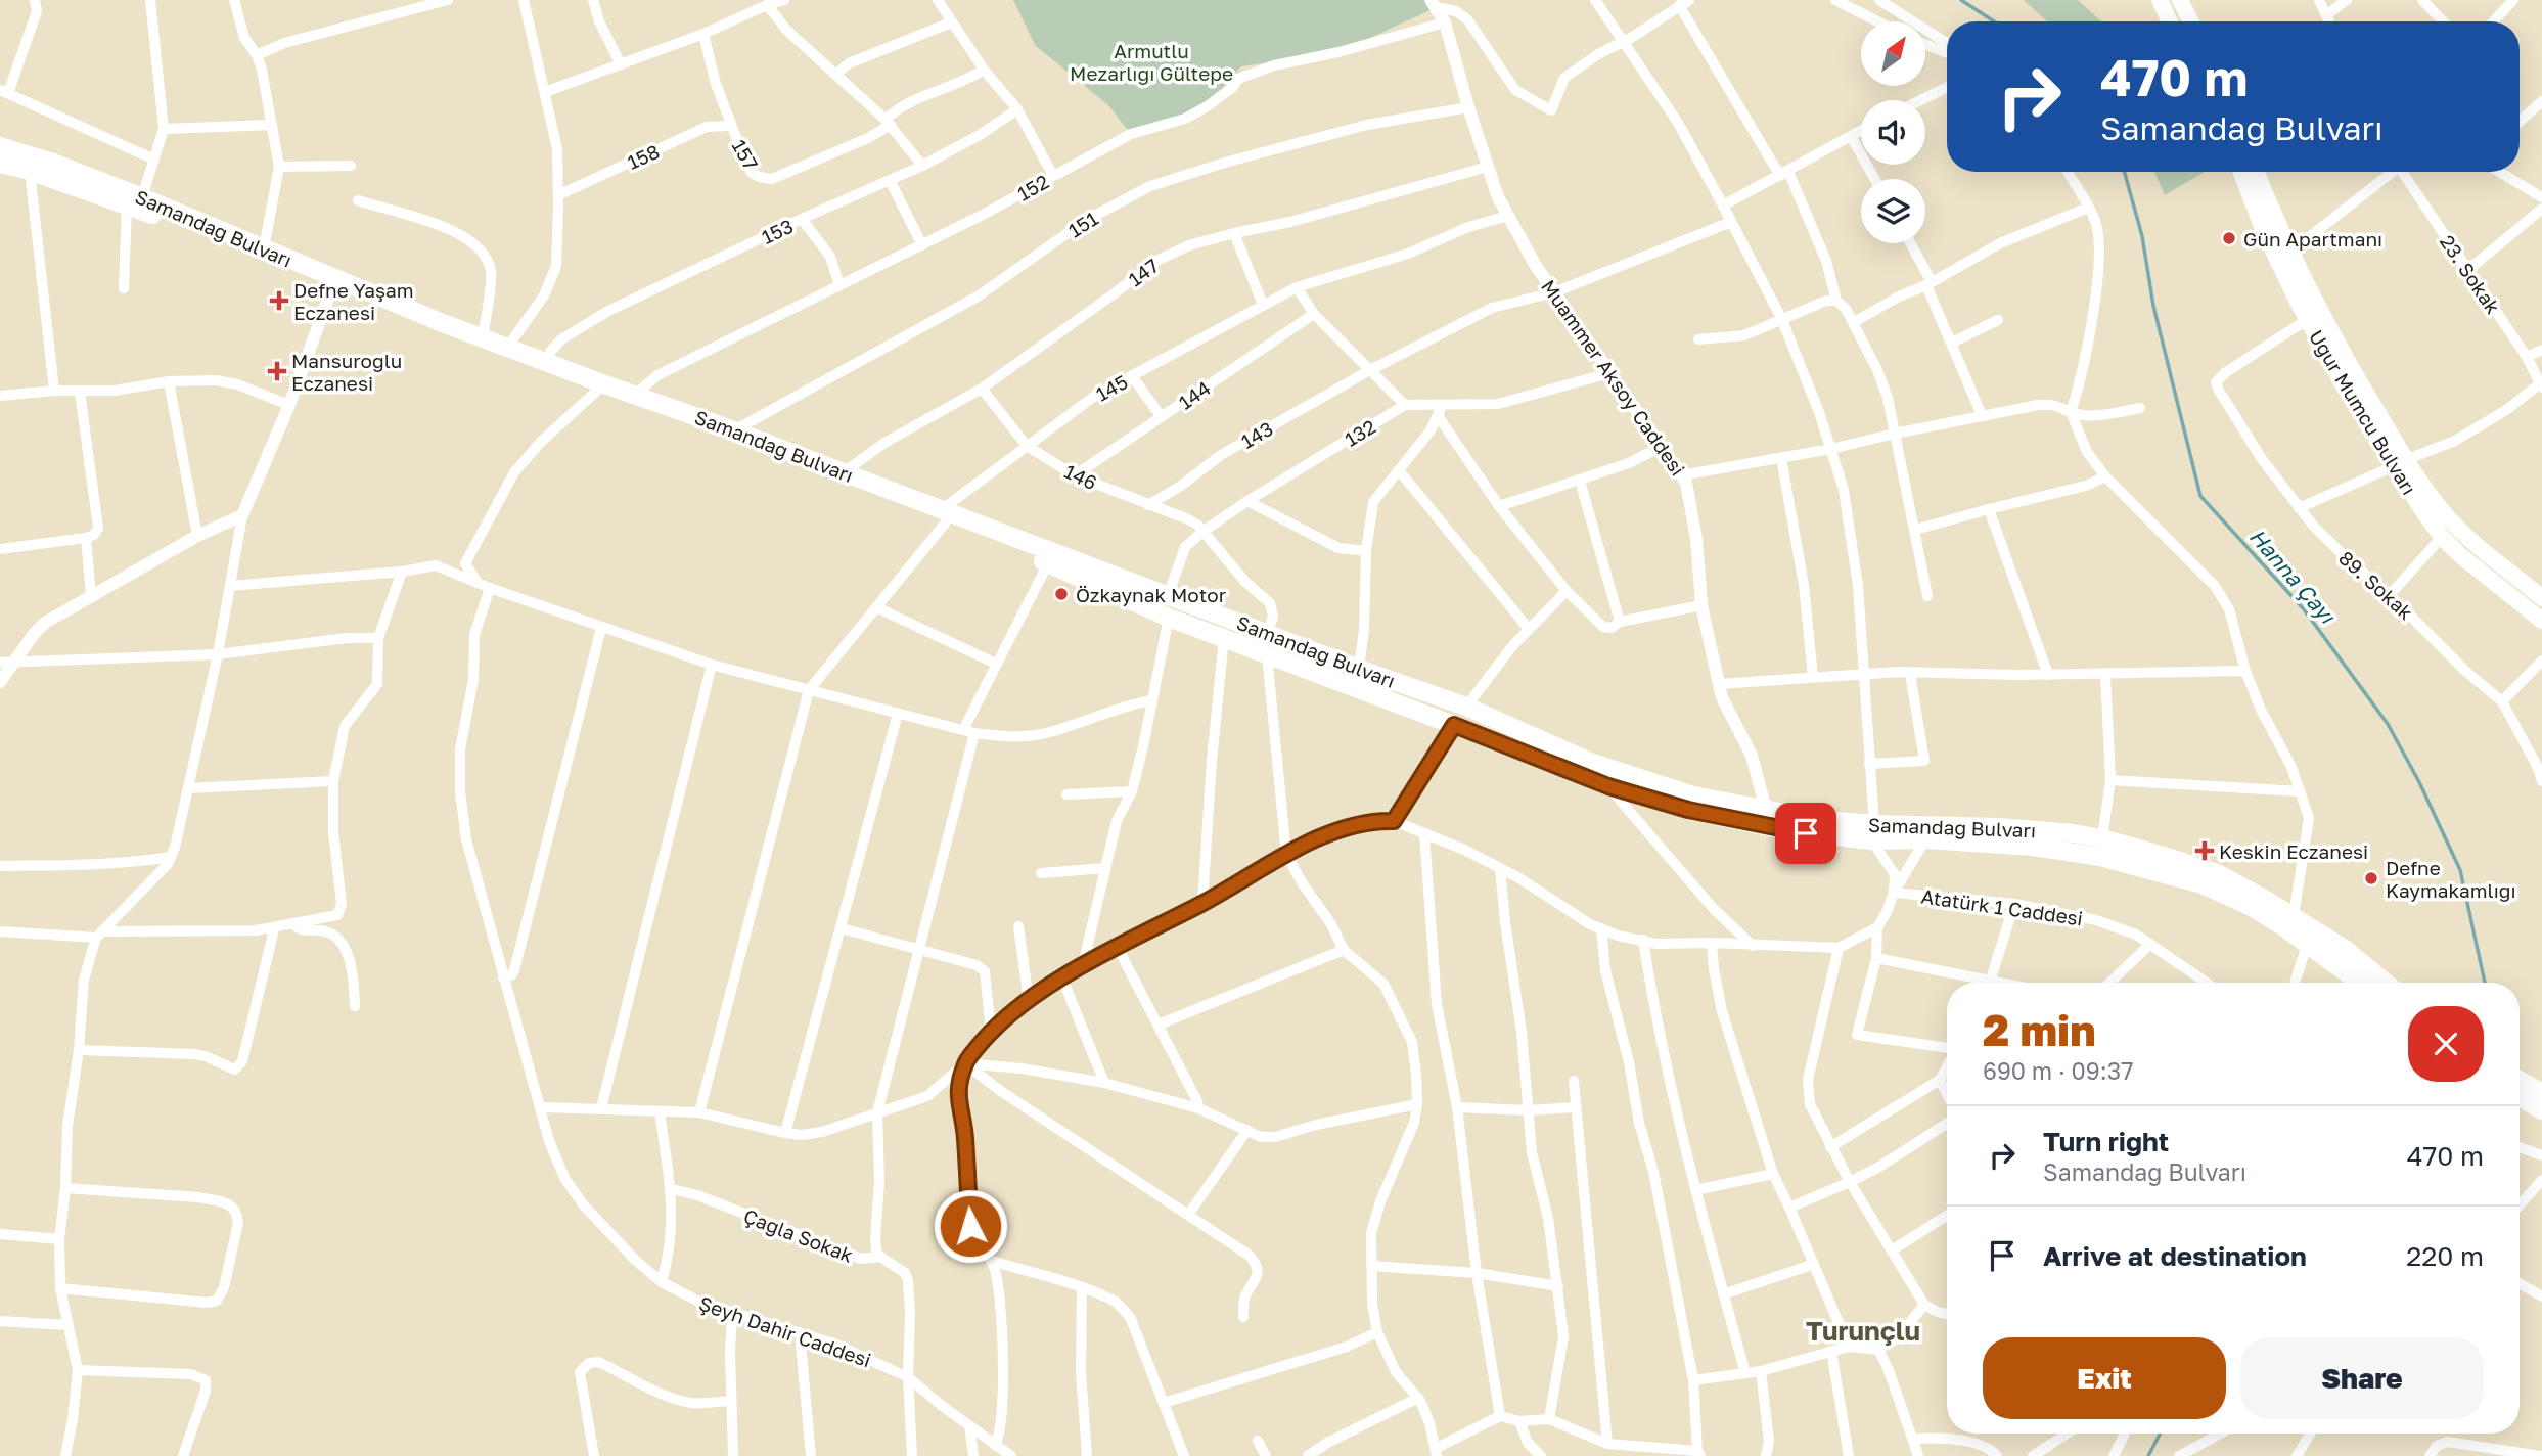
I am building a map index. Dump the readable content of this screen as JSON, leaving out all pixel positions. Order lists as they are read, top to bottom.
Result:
{
  "streets": {
    "highway": ["Samandağ Bulvarı"],
    "main road": ["Uğur Mumcu Bulvarı"],
    "street": [
      "157",
      "158",
      "152",
      "151",
      "153",
      "147",
      "23. Sokak",
      "Muammer Aksoy Caddesi",
      "145",
      "144",
      "132",
      "143",
      "146",
      "89. Sokak",
      "Atatürk 1 Caddesi",
      "Çağla Sokak",
      "Şeyh Dahir Caddesi"
    ]
  },
  "crossings": [
    ["157", "158"],
    ["152", "Samandağ Bulvarı"],
    ["152", "Muammer Aksoy Caddesi"],
    ["151", "Samandağ Bulvarı"],
    ["151", "Muammer Aksoy Caddesi"],
    ["Samandağ Bulvarı", "153"],
    ["Samandağ Bulvarı", "147"],
    ["Samandağ Bulvarı", "Muammer Aksoy Caddesi"],
    ["Samandağ Bulvarı", "145"],
    ["Samandağ Bulvarı", "132"],
    ["Samandağ Bulvarı", "146"],
    ["Samandağ Bulvarı", "Atatürk 1 Caddesi"],
    ["147", "Muammer Aksoy Caddesi"],
    ["147", "146"],
    ["Muammer Aksoy Caddesi", "145"],
    ["Muammer Aksoy Caddesi", "143"],
    ["145", "146"],
    ["144", "146"],
    ["Uğur Mumcu Bulvarı", "89. Sokak"],
    ["132", "146"],
    ["143", "146"],
    ["Çağla Sokak", "Şeyh Dahir Caddesi"]
  ],
  "districts": ["Turunçlu"],
  "water": ["Hanna Çayı"],
  "parks": ["Armutlu Mezarlığı Gültepe"],
  "places": {
    "other": ["Gün Apartmanı", "Özkaynak Motor", "Defne Kaymakamlığı"],
    "health": ["Defne Yaşam Eczanesi", "Mansuroğlu Eczanesi", "Keskin Eczanesi"]
  },
  "north": "top right",
  "page": {
    "turn": ["470 m", "Samandağ Bulvarı"],
    "heading": ["2 min", "690 m · 09:37"],
    "list": [
      {
        "name": "Turn right",
        "note": "Samandağ Bulvarı",
        "value": "470 m"
      },
      {
        "name": "Arrive at destination",
        "value": "220 m"
      }
    ],
    "buttons": ["Exit", "Share"]
  }
}
